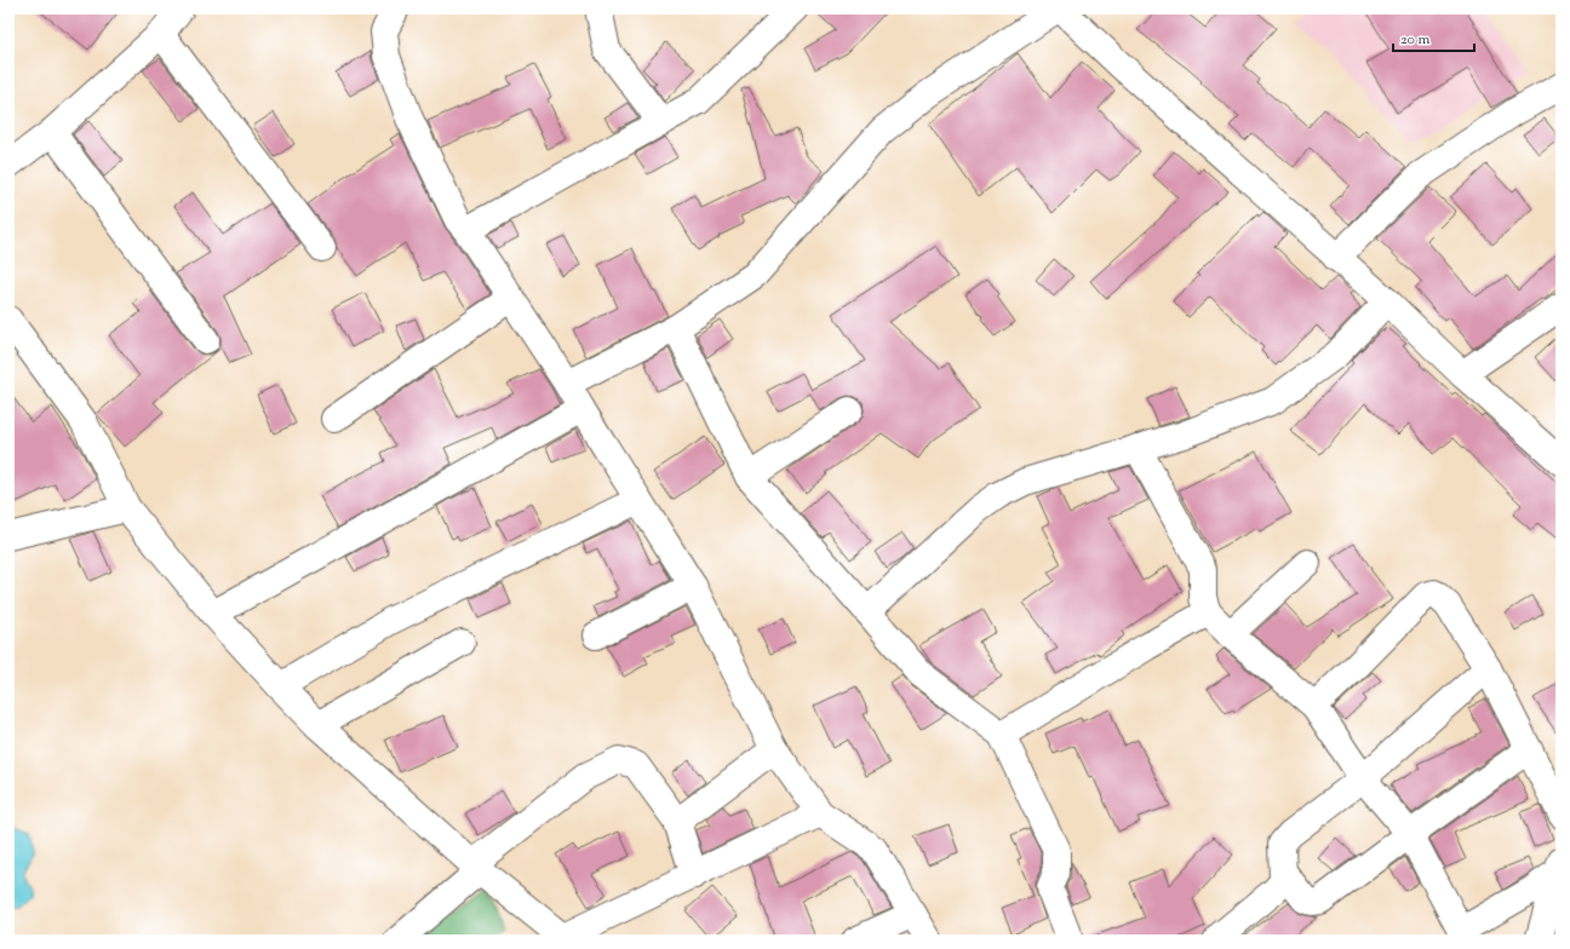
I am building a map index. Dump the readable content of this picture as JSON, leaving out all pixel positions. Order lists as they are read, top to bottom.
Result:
{
  "scale_bar": "20 m"
}
